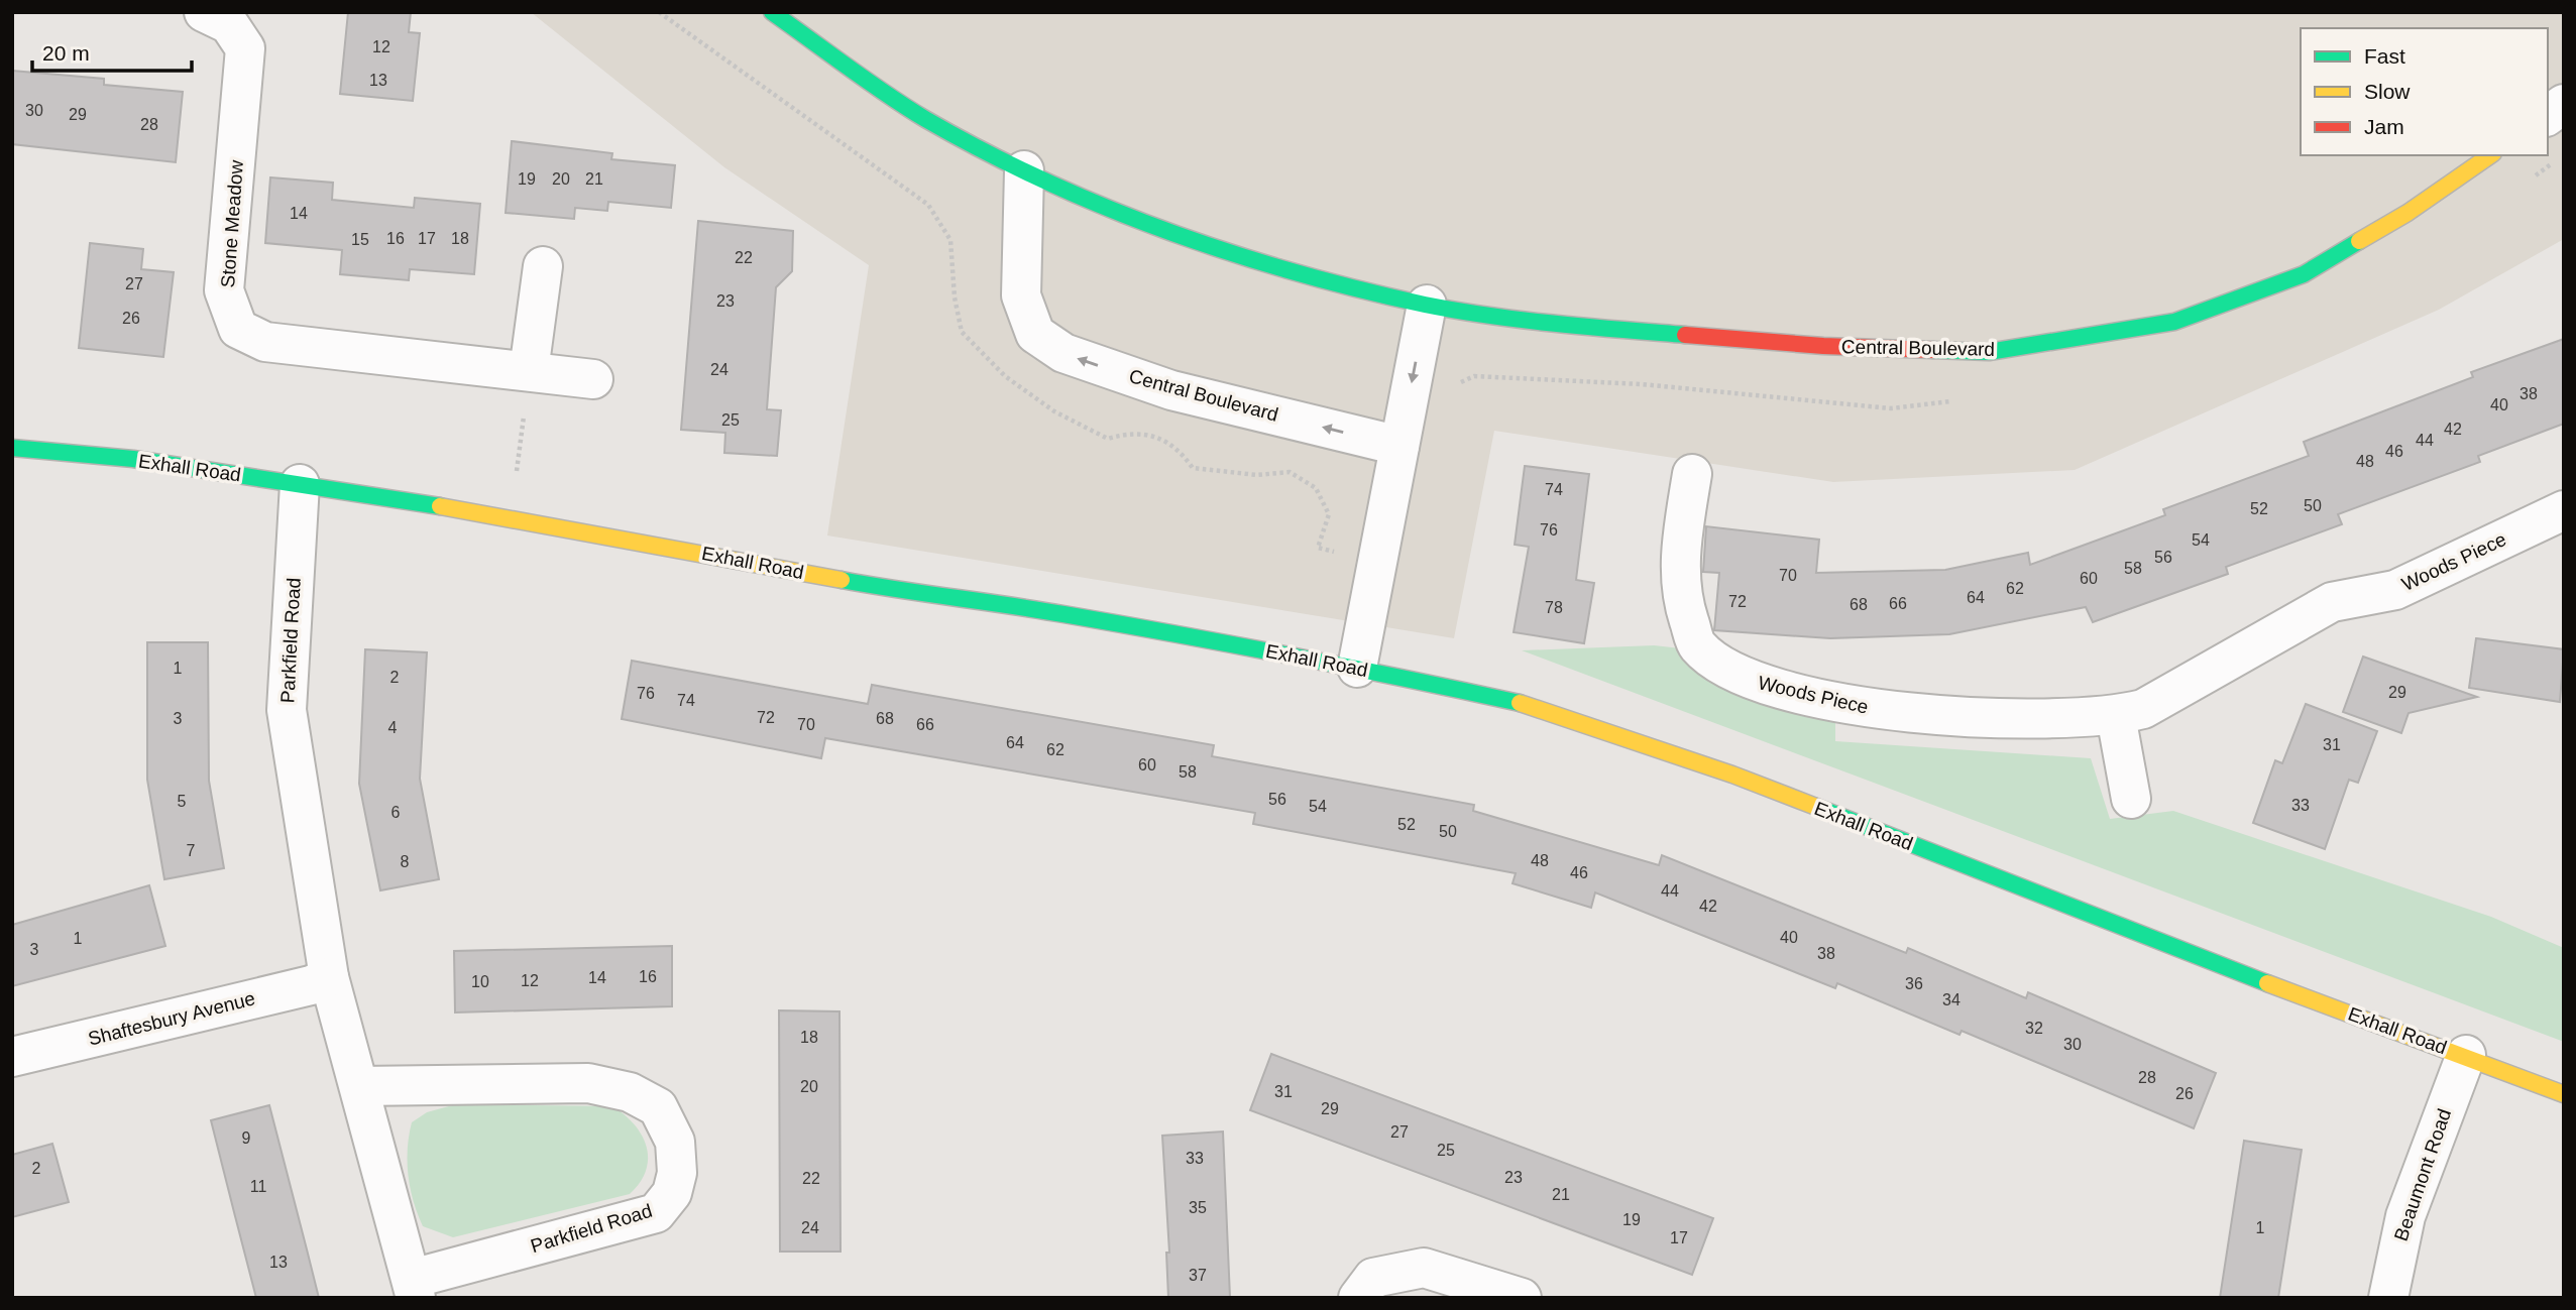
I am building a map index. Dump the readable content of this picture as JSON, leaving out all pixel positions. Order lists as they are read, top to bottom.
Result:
{
  "streets": {
    "street": [
      "Stone Meadow",
      "Central Boulevard",
      "Exhall Road",
      "Woods Piece",
      "Parkfield Road",
      "Shaftesbury Avenue",
      "Beaumont Road"
    ]
  },
  "crossings": [
    ["Exhall Road", "Parkfield Road"],
    ["Exhall Road", "Beaumont Road"],
    ["Parkfield Road", "Shaftesbury Avenue"]
  ],
  "house_numbers": [
    "12",
    "13",
    "30",
    "29",
    "28",
    "19",
    "20",
    "21",
    "14",
    "16",
    "17",
    "18",
    "15",
    "22",
    "27",
    "23",
    "26",
    "24",
    "38",
    "40",
    "25",
    "42",
    "44",
    "46",
    "48",
    "74",
    "50",
    "52",
    "76",
    "54",
    "56",
    "58",
    "70",
    "60",
    "62",
    "64",
    "72",
    "66",
    "68",
    "78",
    "1",
    "2",
    "29",
    "76",
    "74",
    "72",
    "3",
    "68",
    "70",
    "66",
    "4",
    "64",
    "31",
    "62",
    "60",
    "58",
    "56",
    "5",
    "33",
    "54",
    "6",
    "52",
    "50",
    "7",
    "48",
    "8",
    "46",
    "44",
    "42",
    "40",
    "1",
    "3",
    "38",
    "16",
    "14",
    "12",
    "10",
    "36",
    "34",
    "32",
    "18",
    "30",
    "28",
    "20",
    "31",
    "26",
    "29",
    "27",
    "9",
    "25",
    "33",
    "2",
    "23",
    "22",
    "11",
    "21",
    "35",
    "19",
    "24",
    "1",
    "17",
    "13",
    "37"
  ],
  "legend": ["Fast", "Slow", "Jam"],
  "scale_bar": "20 m"
}
